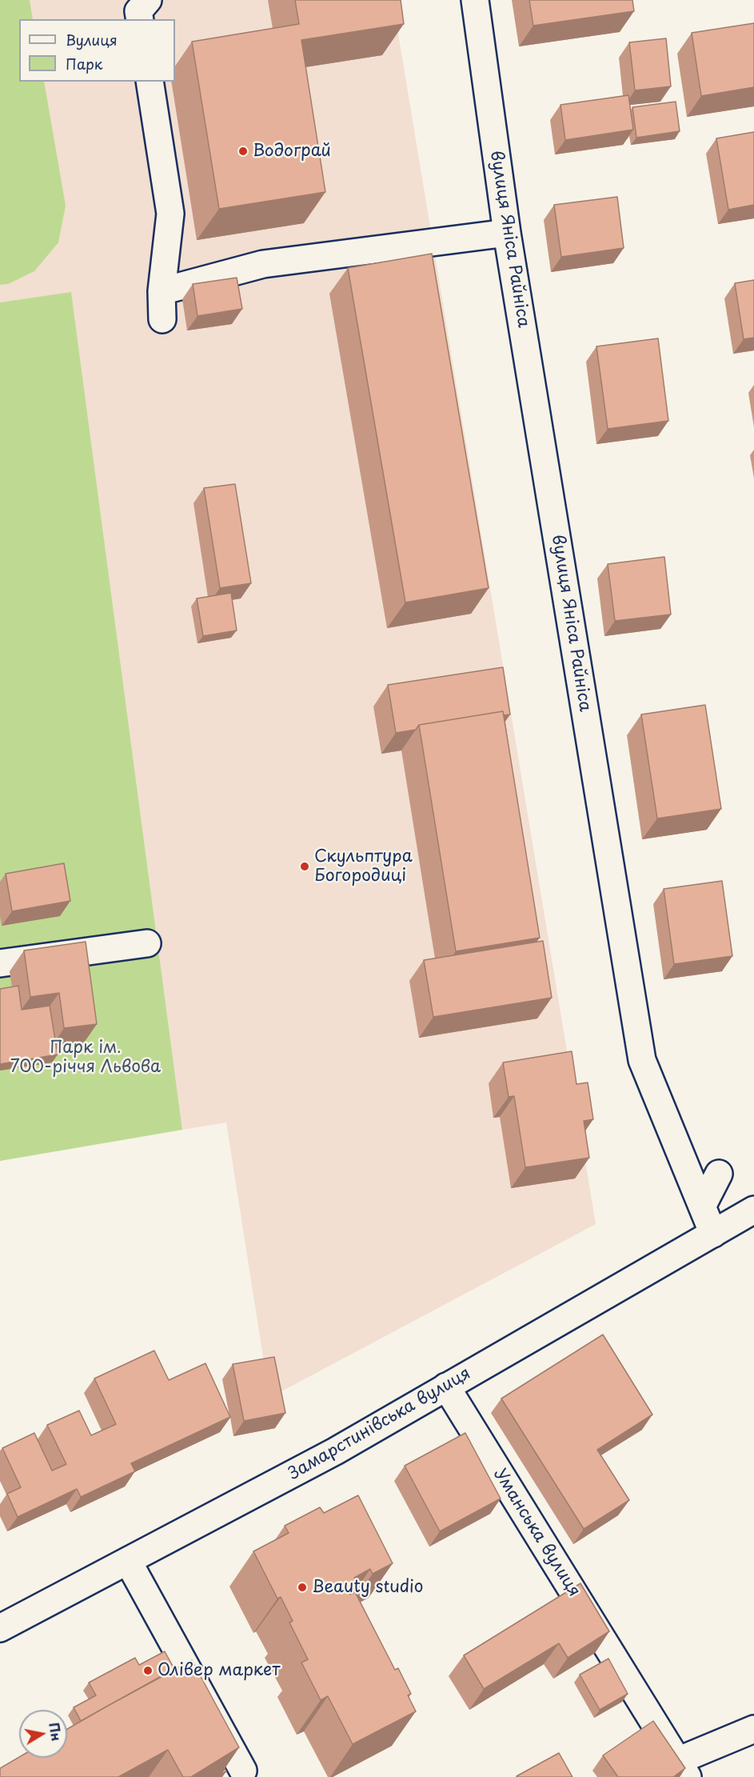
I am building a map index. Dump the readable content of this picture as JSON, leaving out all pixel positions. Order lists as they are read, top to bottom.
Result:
{
  "streets": {
    "street": ["вулиця Яніса Райніса", "Замарстинівська вулиця", "Уманська вулиця"]
  },
  "crossings": [
    ["вулиця Яніса Райніса", "Замарстинівська вулиця"],
    ["Замарстинівська вулиця", "Уманська вулиця"]
  ],
  "parks": ["Парк ім. 700-річчя Львова"],
  "places": [
    "Водограй",
    "Скульптура Богородиці",
    "Beauty studio",
    "Олівер маркет"
  ],
  "legend": ["Вулиця", "Парк"],
  "north": "right"
}
